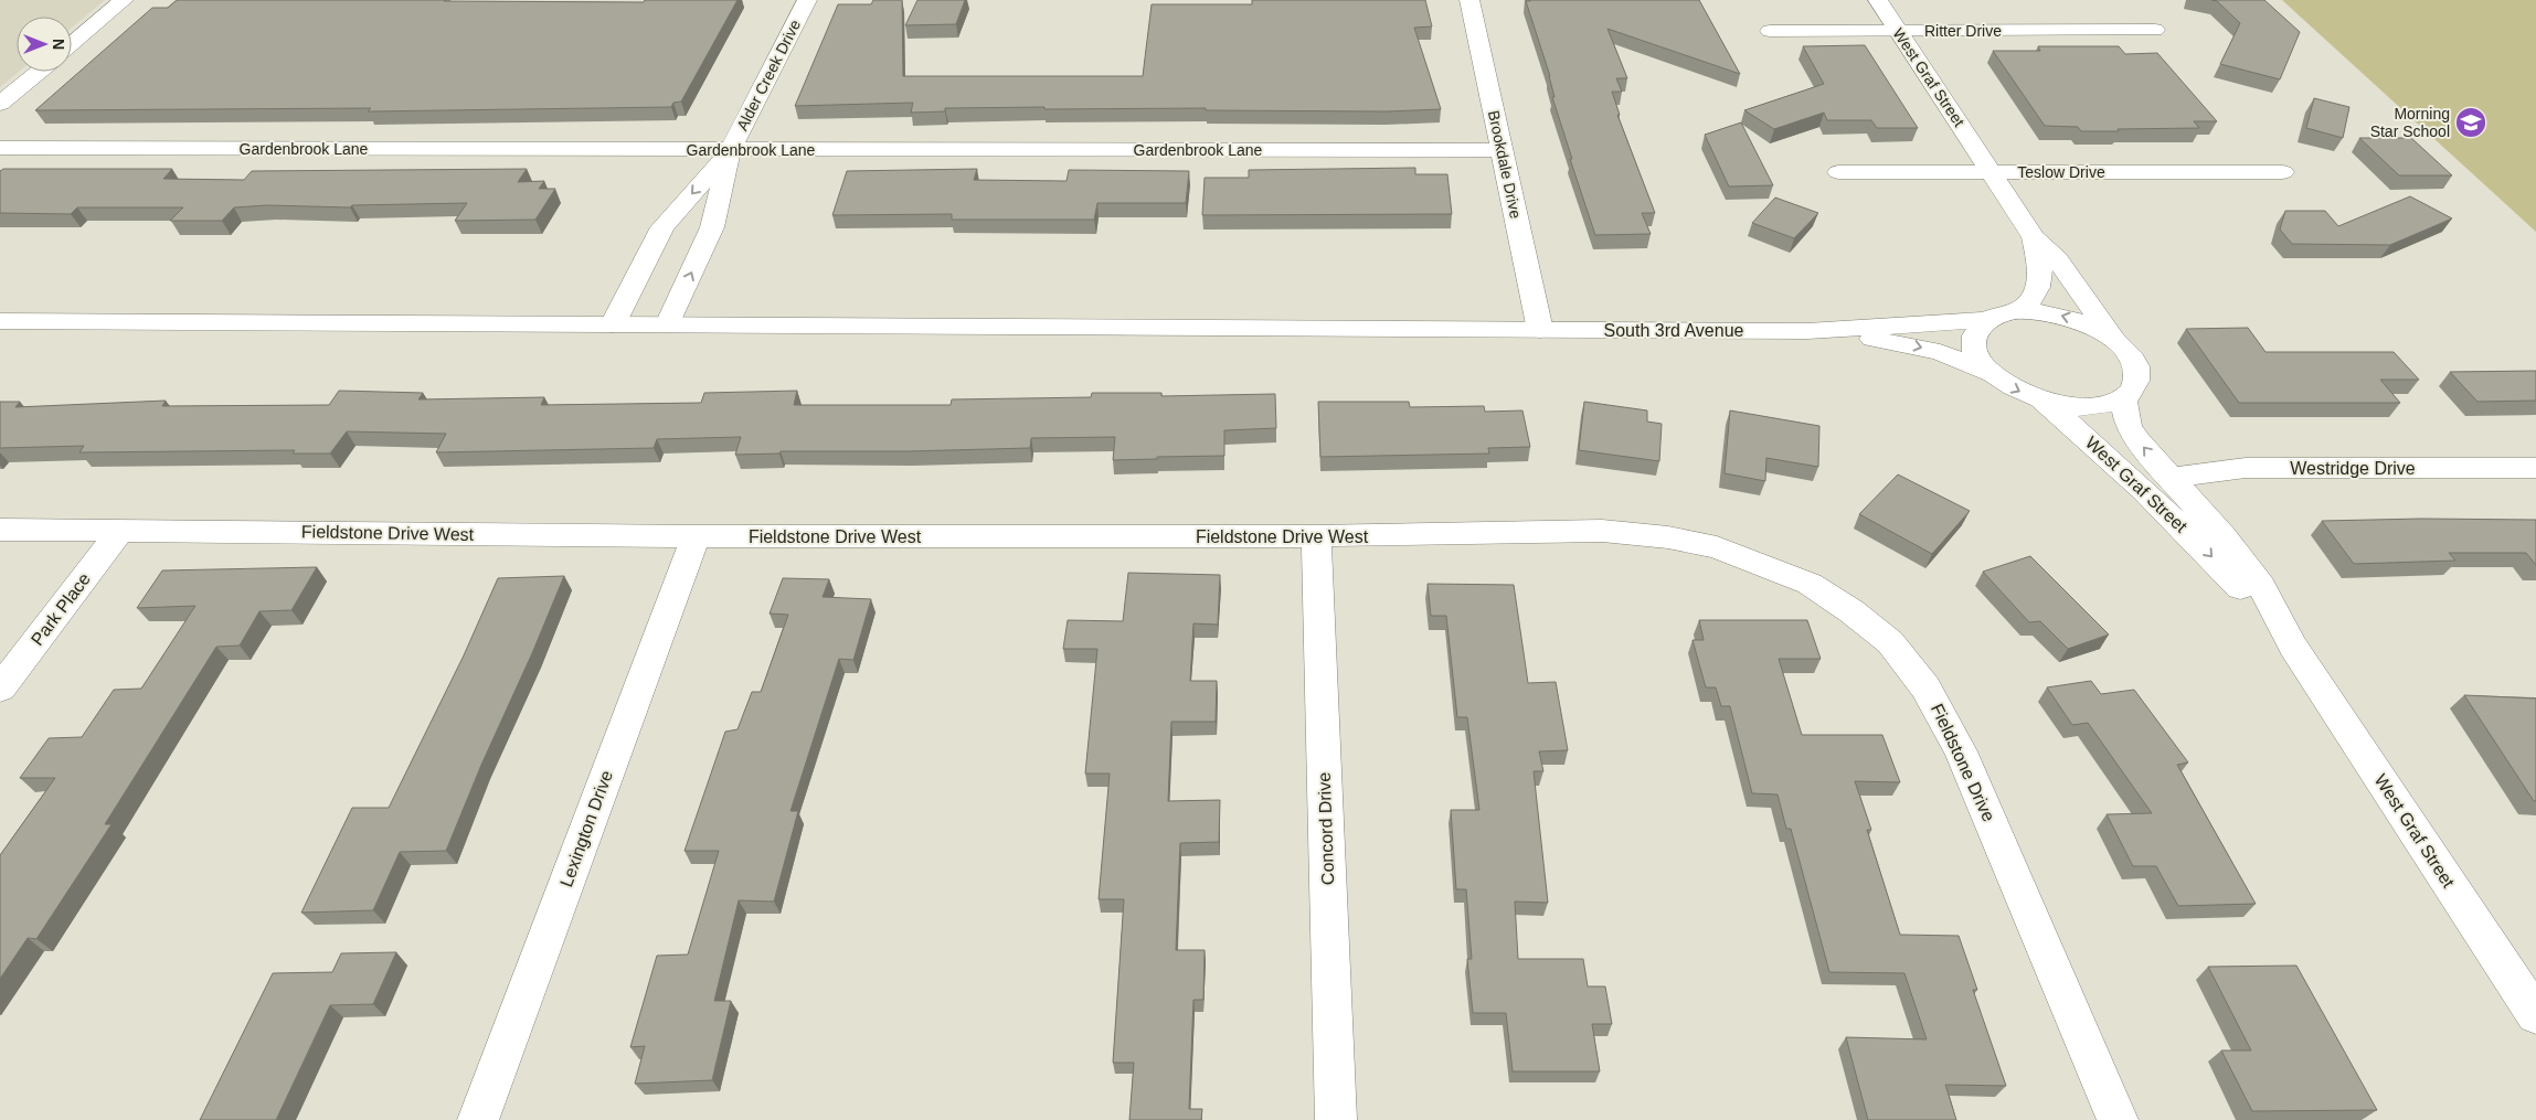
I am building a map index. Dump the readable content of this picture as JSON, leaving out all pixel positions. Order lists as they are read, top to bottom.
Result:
{
  "streets": {
    "street": [
      "Ritter Drive",
      "Alder Creek Drive",
      "West Graf Street",
      "Gardenbrook Lane",
      "Brookdale Drive",
      "Teslow Drive",
      "South 3rd Avenue",
      "Westridge Drive",
      "Fieldstone Drive West",
      "Park Place",
      "Fieldstone Drive",
      "Lexington Drive",
      "Concord Drive"
    ]
  },
  "crossings": [
    ["Ritter Drive", "West Graf Street"],
    ["Alder Creek Drive", "Gardenbrook Lane"],
    ["Alder Creek Drive", "South 3rd Avenue"],
    ["West Graf Street", "Teslow Drive"],
    ["West Graf Street", "South 3rd Avenue"],
    ["West Graf Street", "Westridge Drive"],
    ["Gardenbrook Lane", "Brookdale Drive"],
    ["Brookdale Drive", "South 3rd Avenue"],
    ["Fieldstone Drive West", "Park Place"],
    ["Fieldstone Drive West", "Fieldstone Drive"],
    ["Fieldstone Drive West", "Lexington Drive"],
    ["Fieldstone Drive West", "Concord Drive"]
  ],
  "places": {
    "school or university": ["Morning Star School"]
  },
  "north": "right"
}
